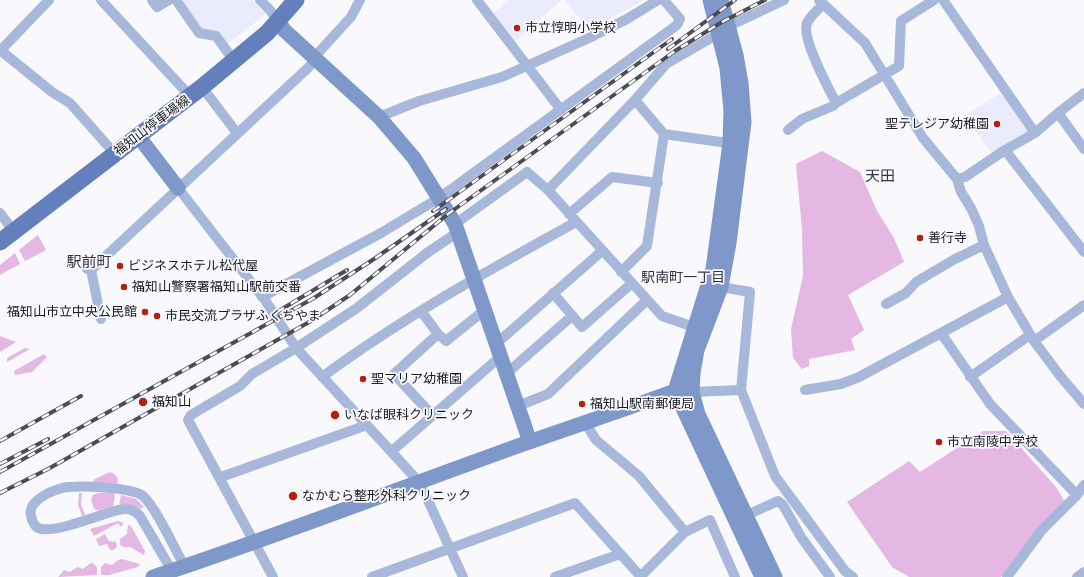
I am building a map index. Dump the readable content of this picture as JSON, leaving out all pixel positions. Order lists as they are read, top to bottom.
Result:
{
  "streets": {
    "main road": ["福知山停車場線"]
  },
  "districts": ["天田", "駅前町", "駅南町一丁目"],
  "places": [
    "市立惇明小学校",
    "聖テレジア幼稚園",
    "善行寺",
    "ビジネスホテル松代屋",
    "福知山警察署福知山駅前交番",
    "福知山市立中央公民館",
    "市民交流プラザふくちやま",
    "聖マリア幼稚園",
    "福知山",
    "福知山駅南郵便局",
    "いなば眼科クリニック",
    "市立南陵中学校",
    "なかむら整形外科クリニック"
  ]
}
